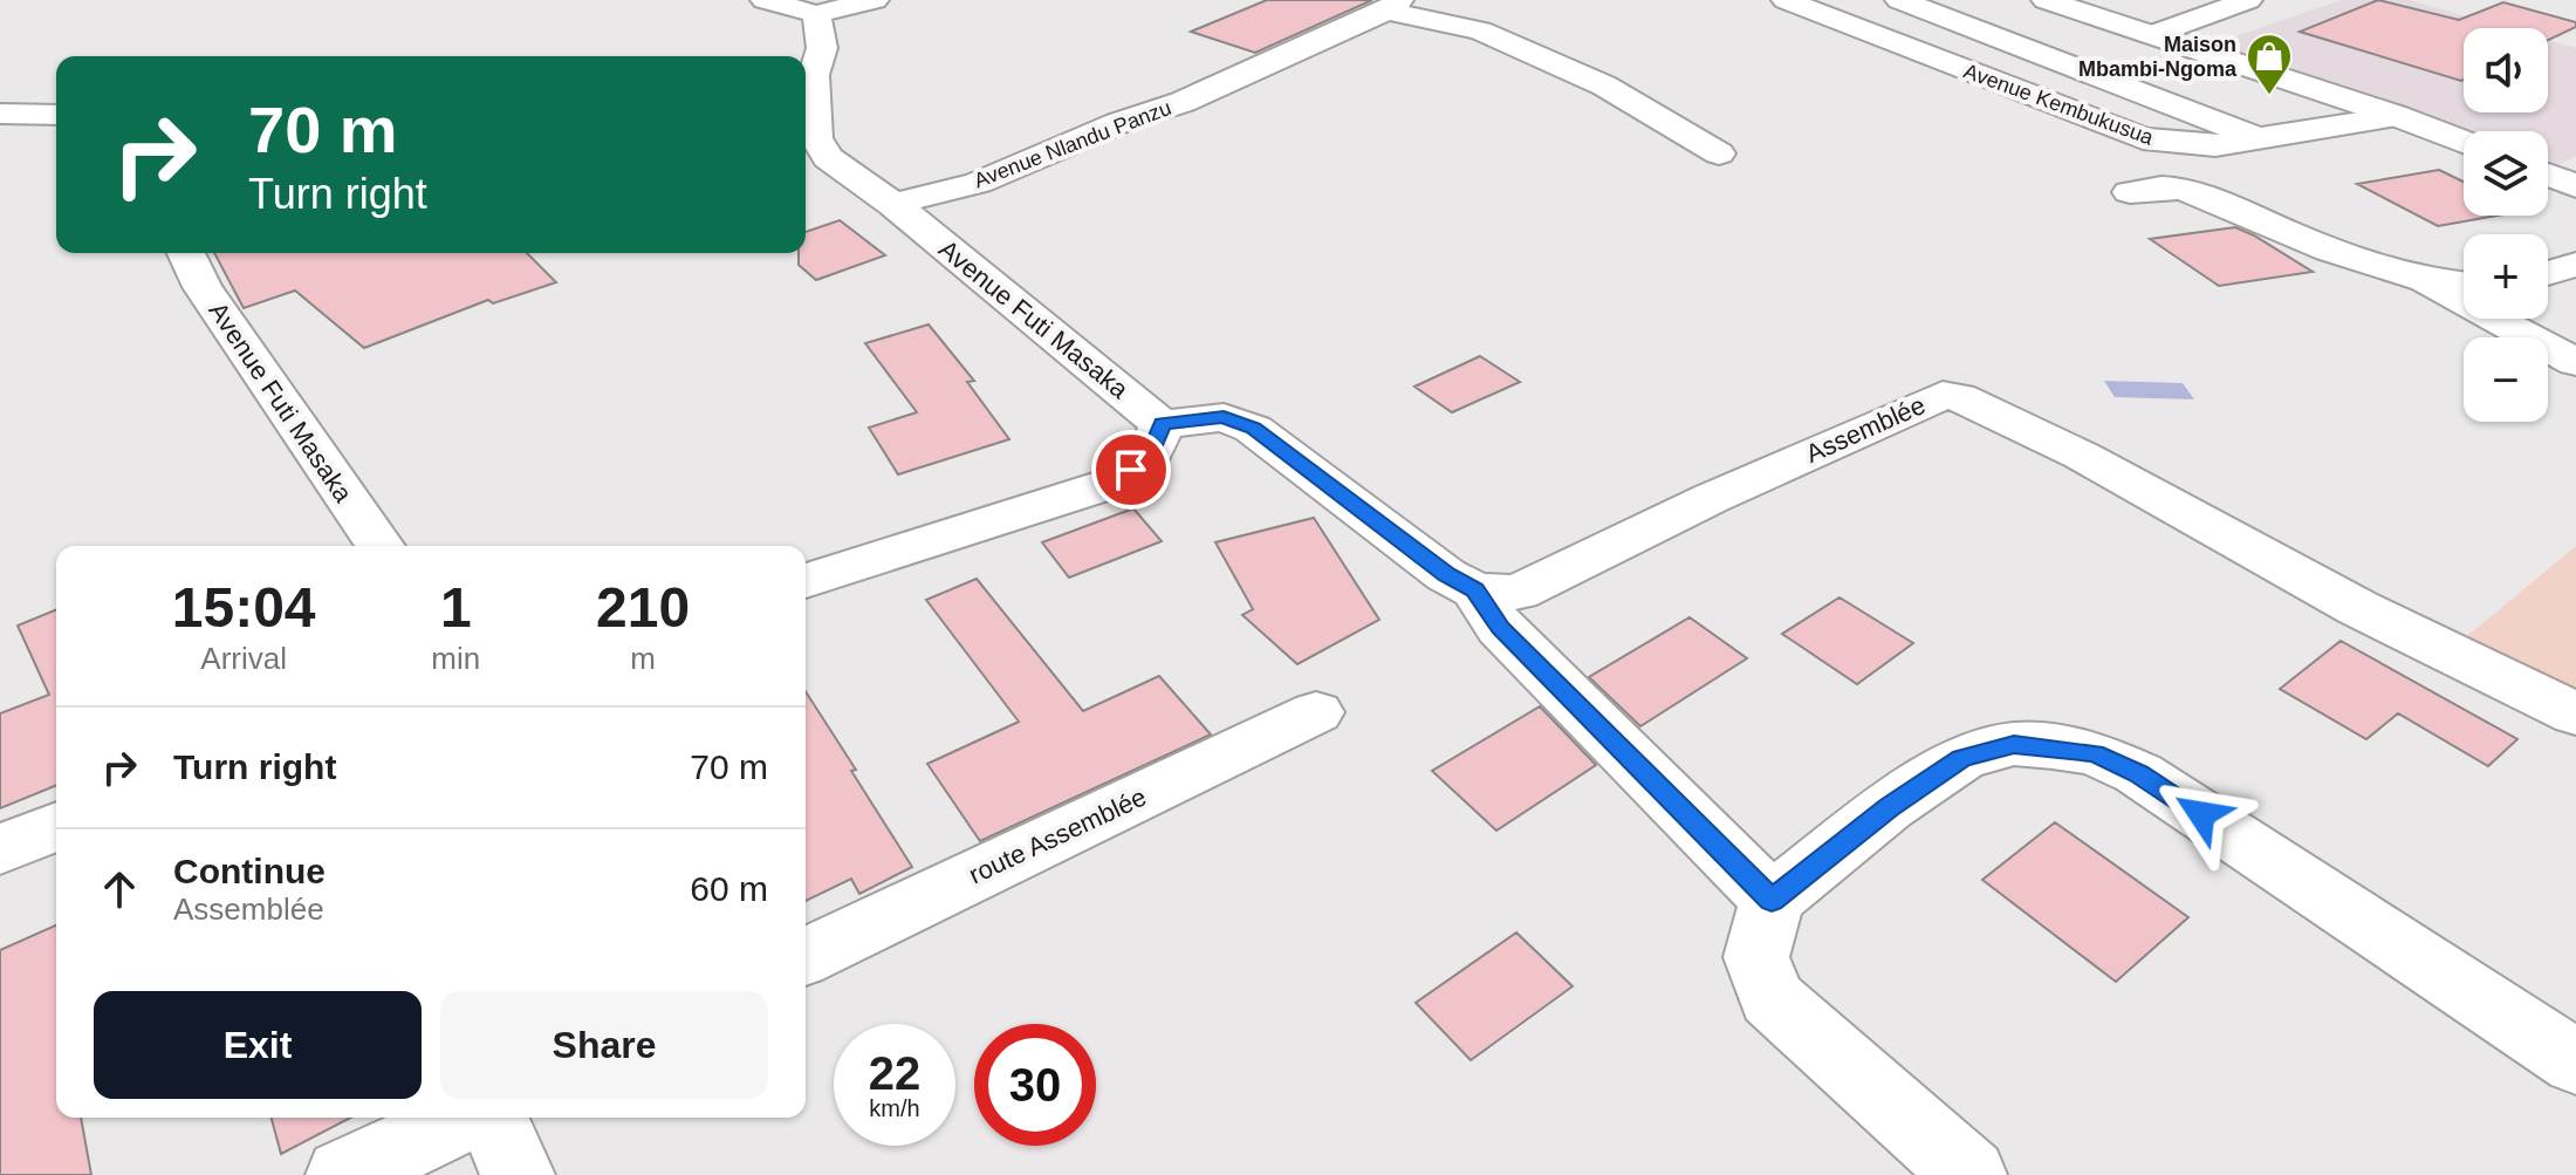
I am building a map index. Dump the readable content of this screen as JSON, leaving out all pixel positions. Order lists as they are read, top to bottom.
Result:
{
  "streets": {
    "main road": [
      "Avenue Kembukusua",
      "Avenue Nlandu Panzu",
      "Avenue Futi Masaka",
      "Assemblée",
      "route Assemblée"
    ]
  },
  "crossings": [
    ["Avenue Nlandu Panzu", "Avenue Futi Masaka"],
    ["Avenue Futi Masaka", "Assemblée"]
  ],
  "places": {
    "shop": ["Maison Mbambi-Ngoma"]
  },
  "page": {
    "map_buttons": ["+", "−"],
    "turn": ["70 m", "Turn right"],
    "eta": [
      "15:04",
      "Arrival",
      "1",
      "min",
      "210",
      "m"
    ],
    "list": [
      {
        "name": "Turn right",
        "value": "70 m"
      },
      {
        "name": "Continue",
        "note": "Assemblée",
        "value": "60 m"
      }
    ],
    "buttons": ["Exit", "Share"],
    "speed": "22 km/h",
    "limit": "30"
  }
}
